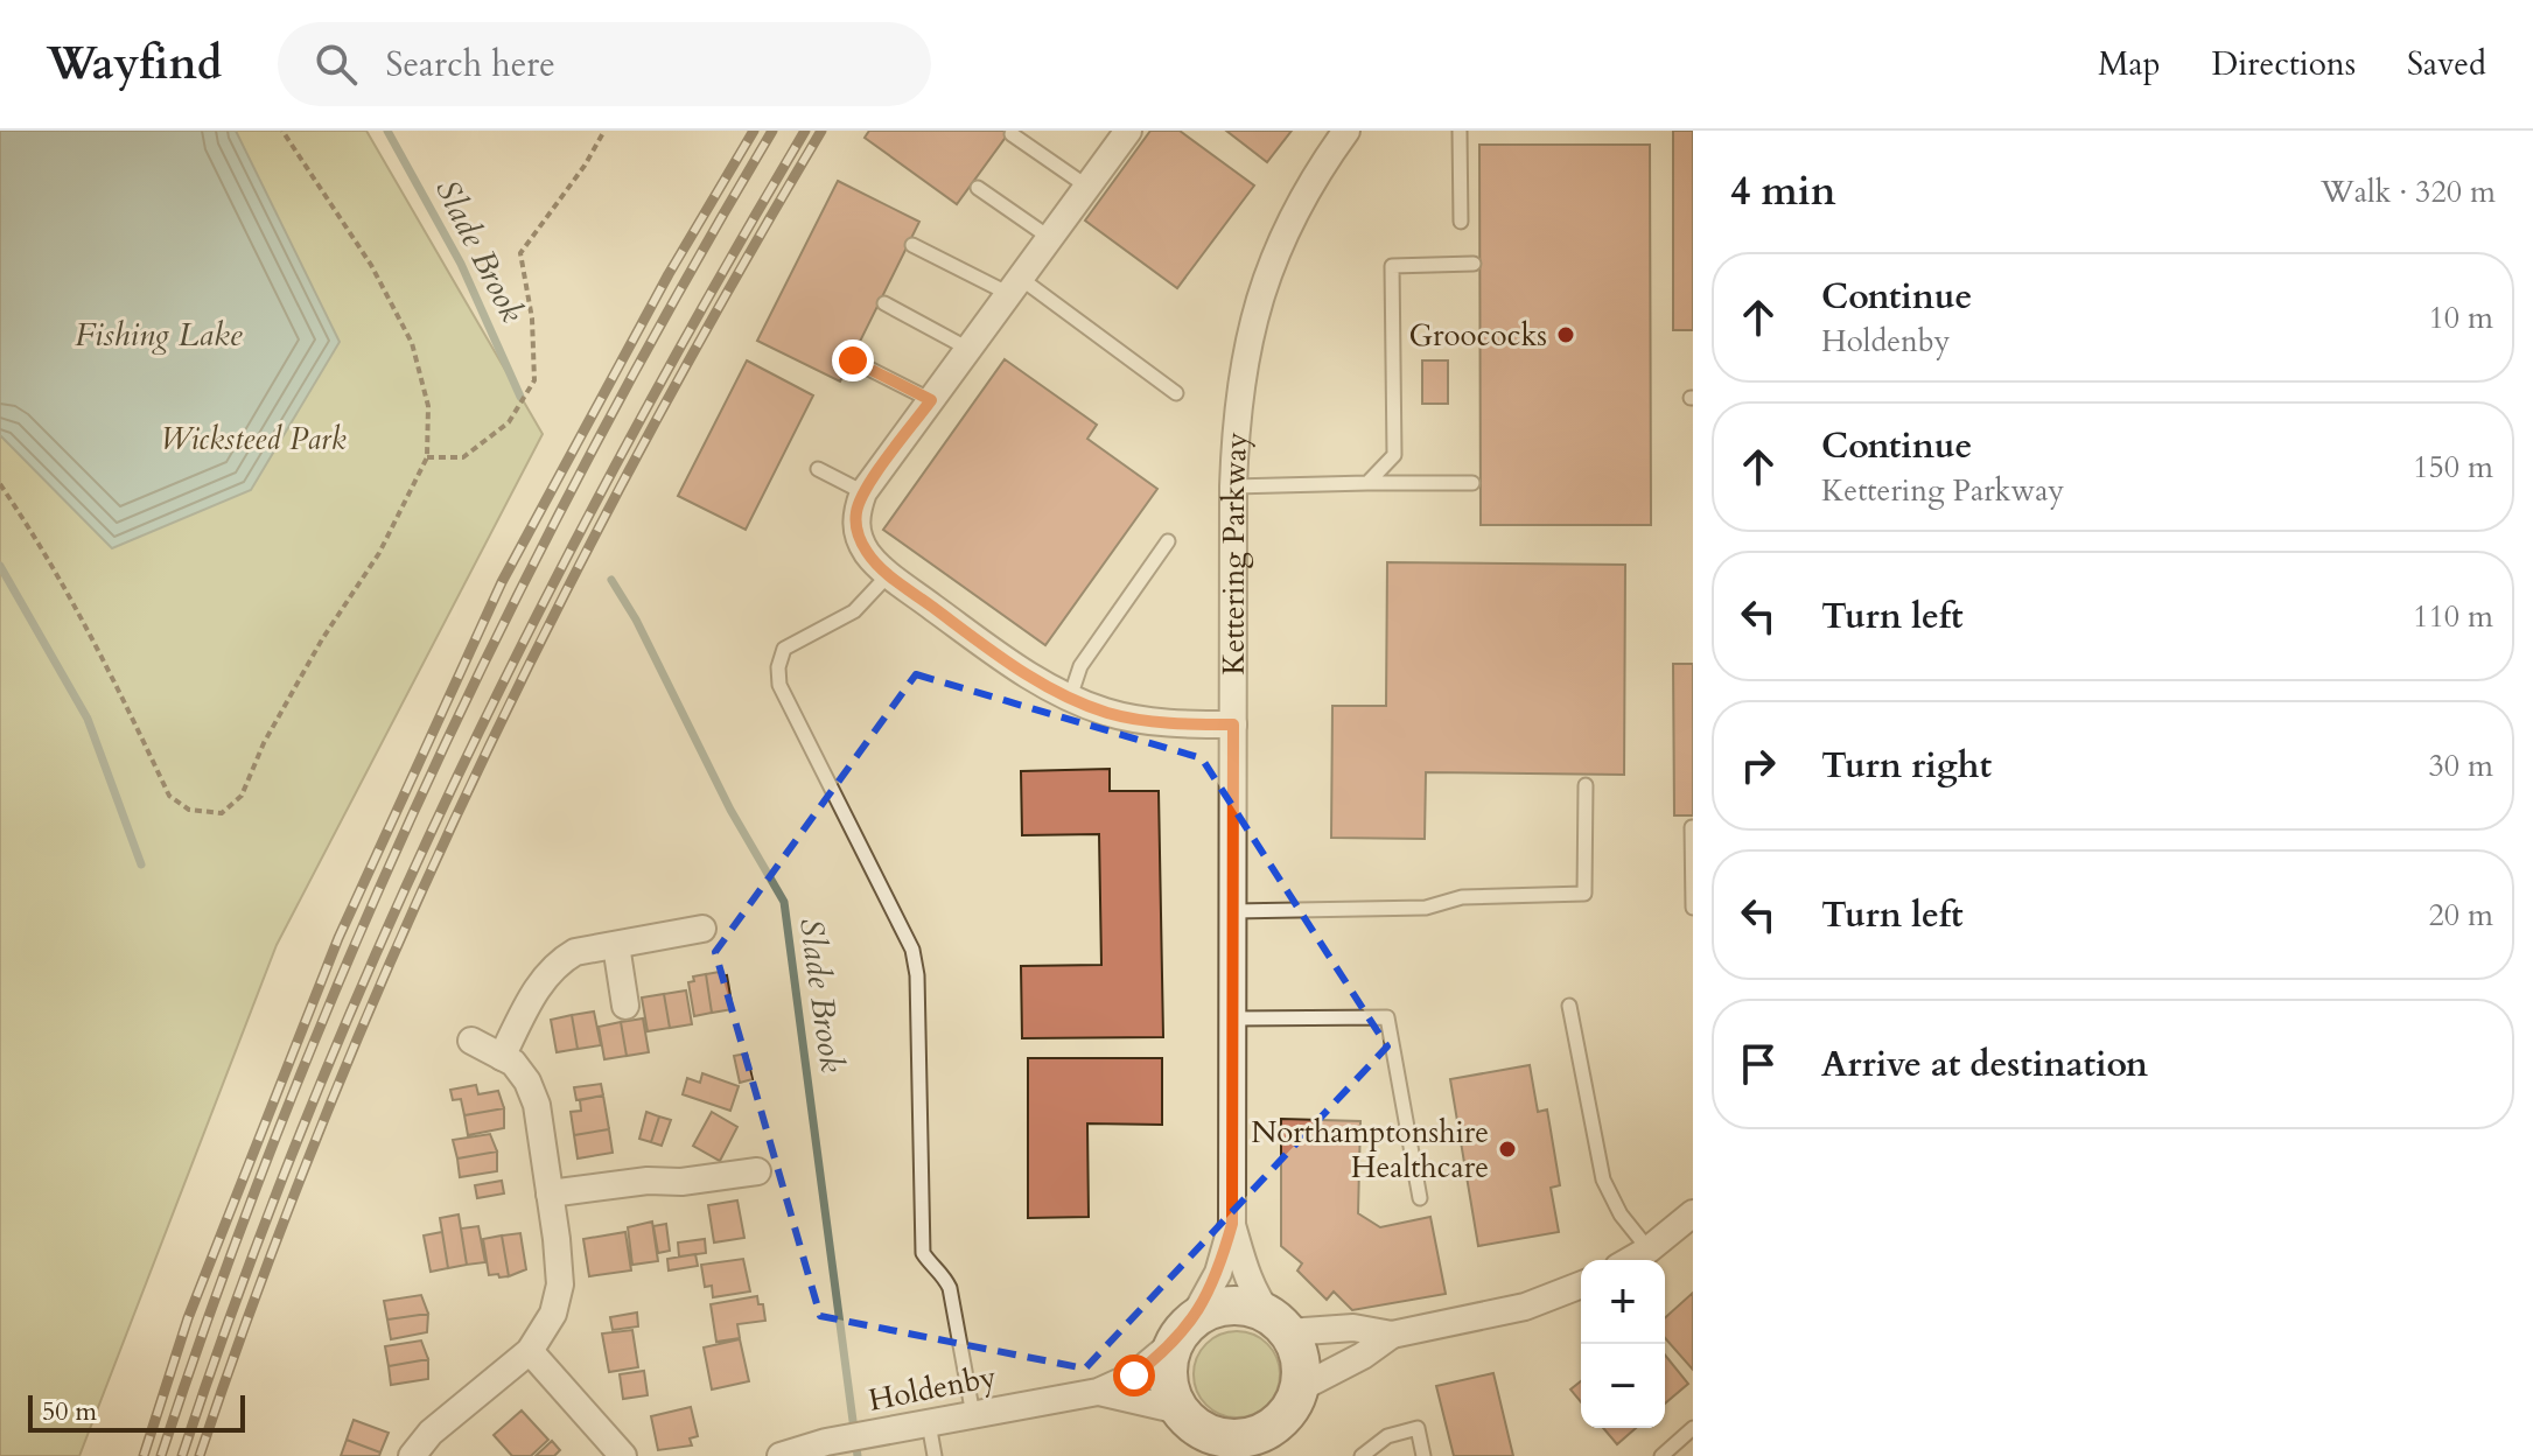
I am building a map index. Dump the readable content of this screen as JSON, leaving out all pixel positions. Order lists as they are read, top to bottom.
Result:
{
  "streets": {
    "street": ["Kettering Parkway", "Holdenby"]
  },
  "crossings": [
    ["Kettering Parkway", "Holdenby"]
  ],
  "water": ["Slade Brook", "Fishing Lake"],
  "parks": ["Wicksteed Park"],
  "places": ["Groococks", "Northamptonshire Healthcare"],
  "scale_bar": "50 m",
  "page": {
    "header": "Wayfind",
    "search": "Search here",
    "nav": ["Map", "Directions", "Saved"],
    "heading": ["4 min", "Walk · 320 m"],
    "list": [
      ["Continue", "Holdenby", "10 m"],
      ["Continue", "Kettering Parkway", "150 m"],
      ["Turn left", "110 m"],
      ["Turn right", "30 m"],
      ["Turn left", "20 m"],
      "Arrive at destination"
    ],
    "map_buttons": ["+", "−"],
    "scale": "50 m"
  }
}
